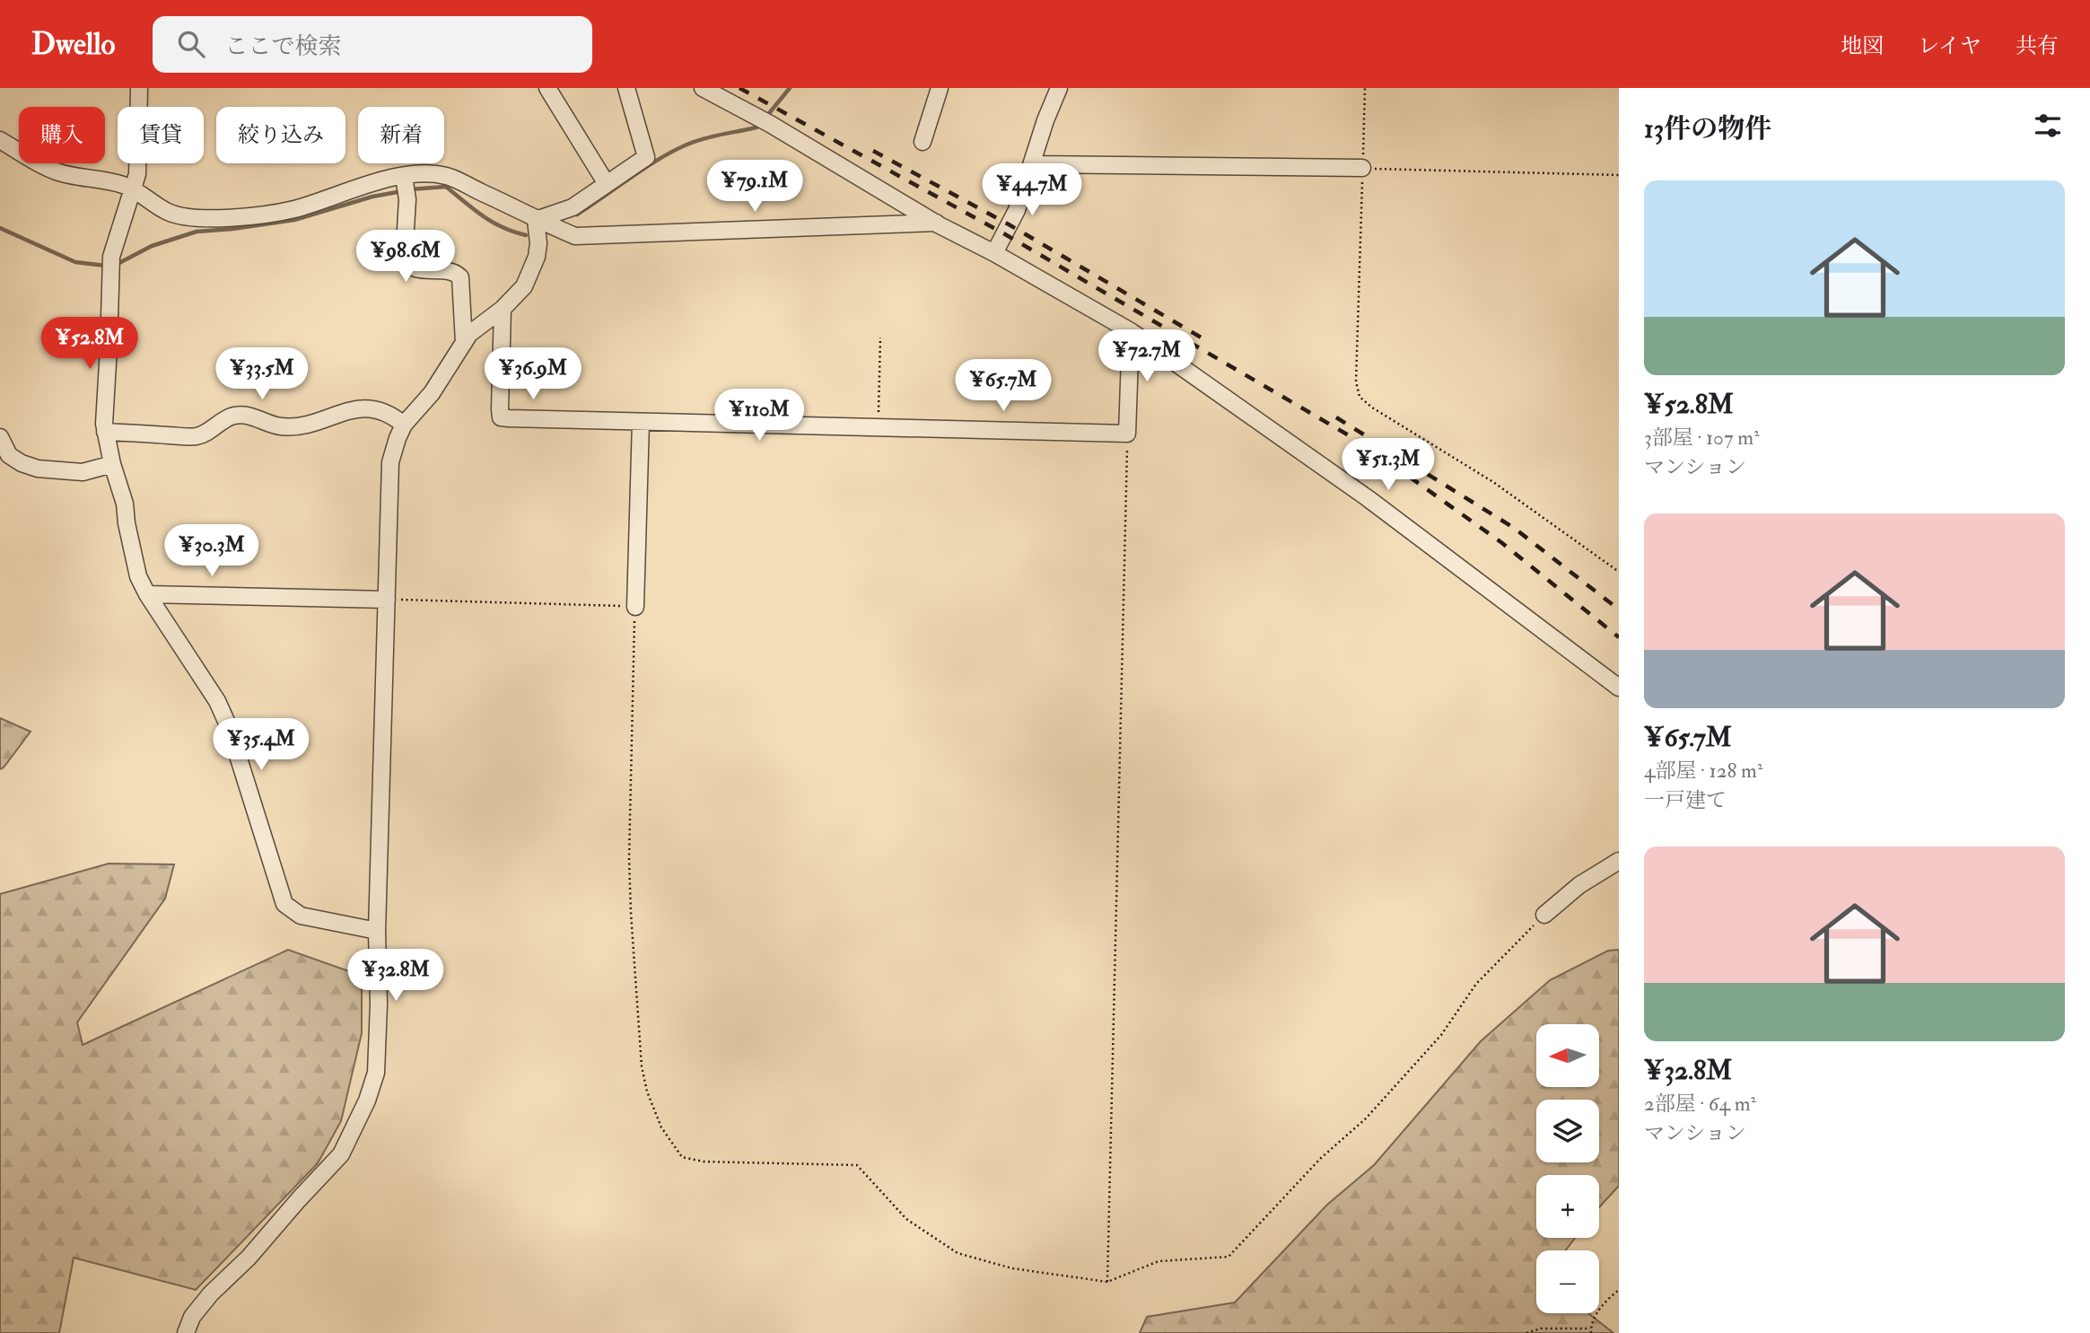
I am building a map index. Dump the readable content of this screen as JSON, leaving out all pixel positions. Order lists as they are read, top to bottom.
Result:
{
  "north": "left",
  "page": {
    "header": "Dwello",
    "search": "ここで検索",
    "nav": ["地図", "レイヤ", "共有"],
    "heading": "13件の物件",
    "chip": [
      "購入",
      "賃貸",
      "絞り込み",
      "新着"
    ],
    "price": [
      "¥79.1M",
      "¥44.7M",
      "¥98.6M",
      "¥52.8M",
      "¥72.7M",
      "¥33.5M",
      "¥36.9M",
      "¥65.7M",
      "¥110M",
      "¥51.3M",
      "¥30.3M",
      "¥35.4M",
      "¥32.8M"
    ],
    "list": [
      {
        "name": "¥52.8M",
        "note": "3部屋 · 107 m² · マンション"
      },
      {
        "name": "¥65.7M",
        "note": "4部屋 · 128 m² · 一戸建て"
      },
      {
        "name": "¥32.8M",
        "note": "2部屋 · 64 m² · マンション"
      }
    ],
    "map_buttons": ["+", "−"]
  }
}
